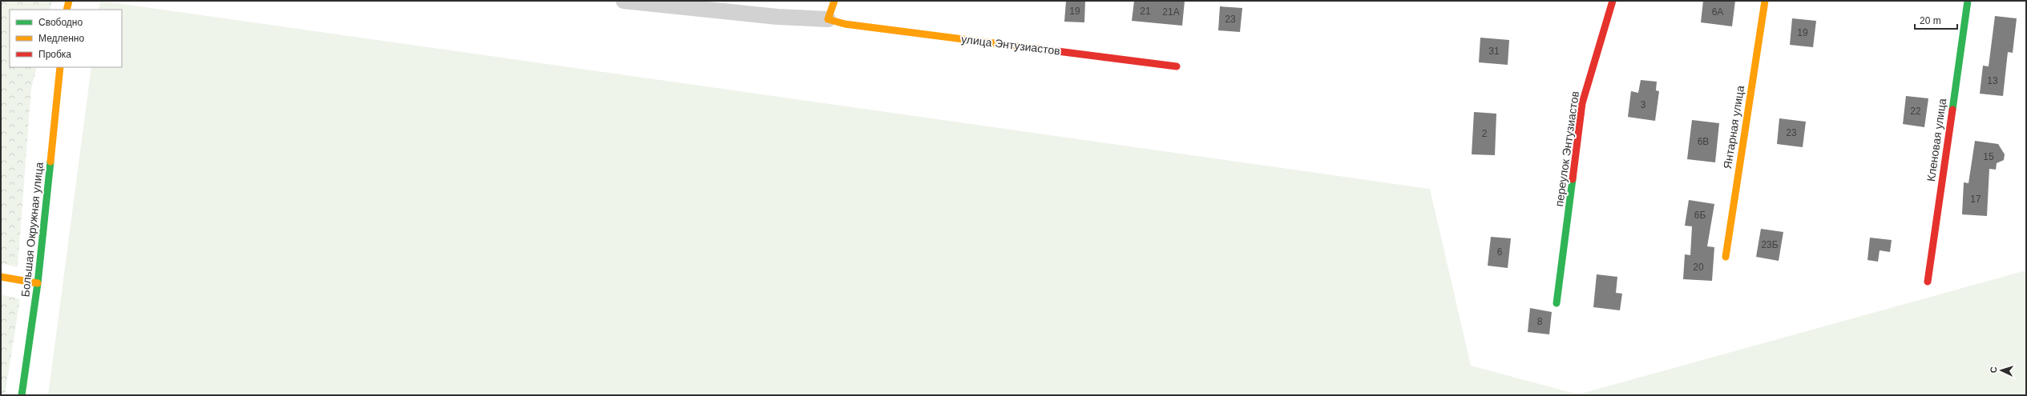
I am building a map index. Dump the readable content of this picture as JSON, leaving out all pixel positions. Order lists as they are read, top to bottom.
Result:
{
  "streets": {
    "street": [
      "улица Энтузиастов",
      "Янтарная улица",
      "Кленовая улица",
      "переулок Энтузиастов",
      "Большая Окружная улица"
    ]
  },
  "house_numbers": [
    "19",
    "21",
    "21А",
    "6А",
    "23",
    "19",
    "31",
    "13",
    "3",
    "22",
    "23",
    "2",
    "6В",
    "15",
    "17",
    "6Б",
    "23Б",
    "6",
    "20",
    "8"
  ],
  "legend": ["Свободно", "Медленно", "Пробка"],
  "scale_bar": "20 m",
  "north": "left"
}
